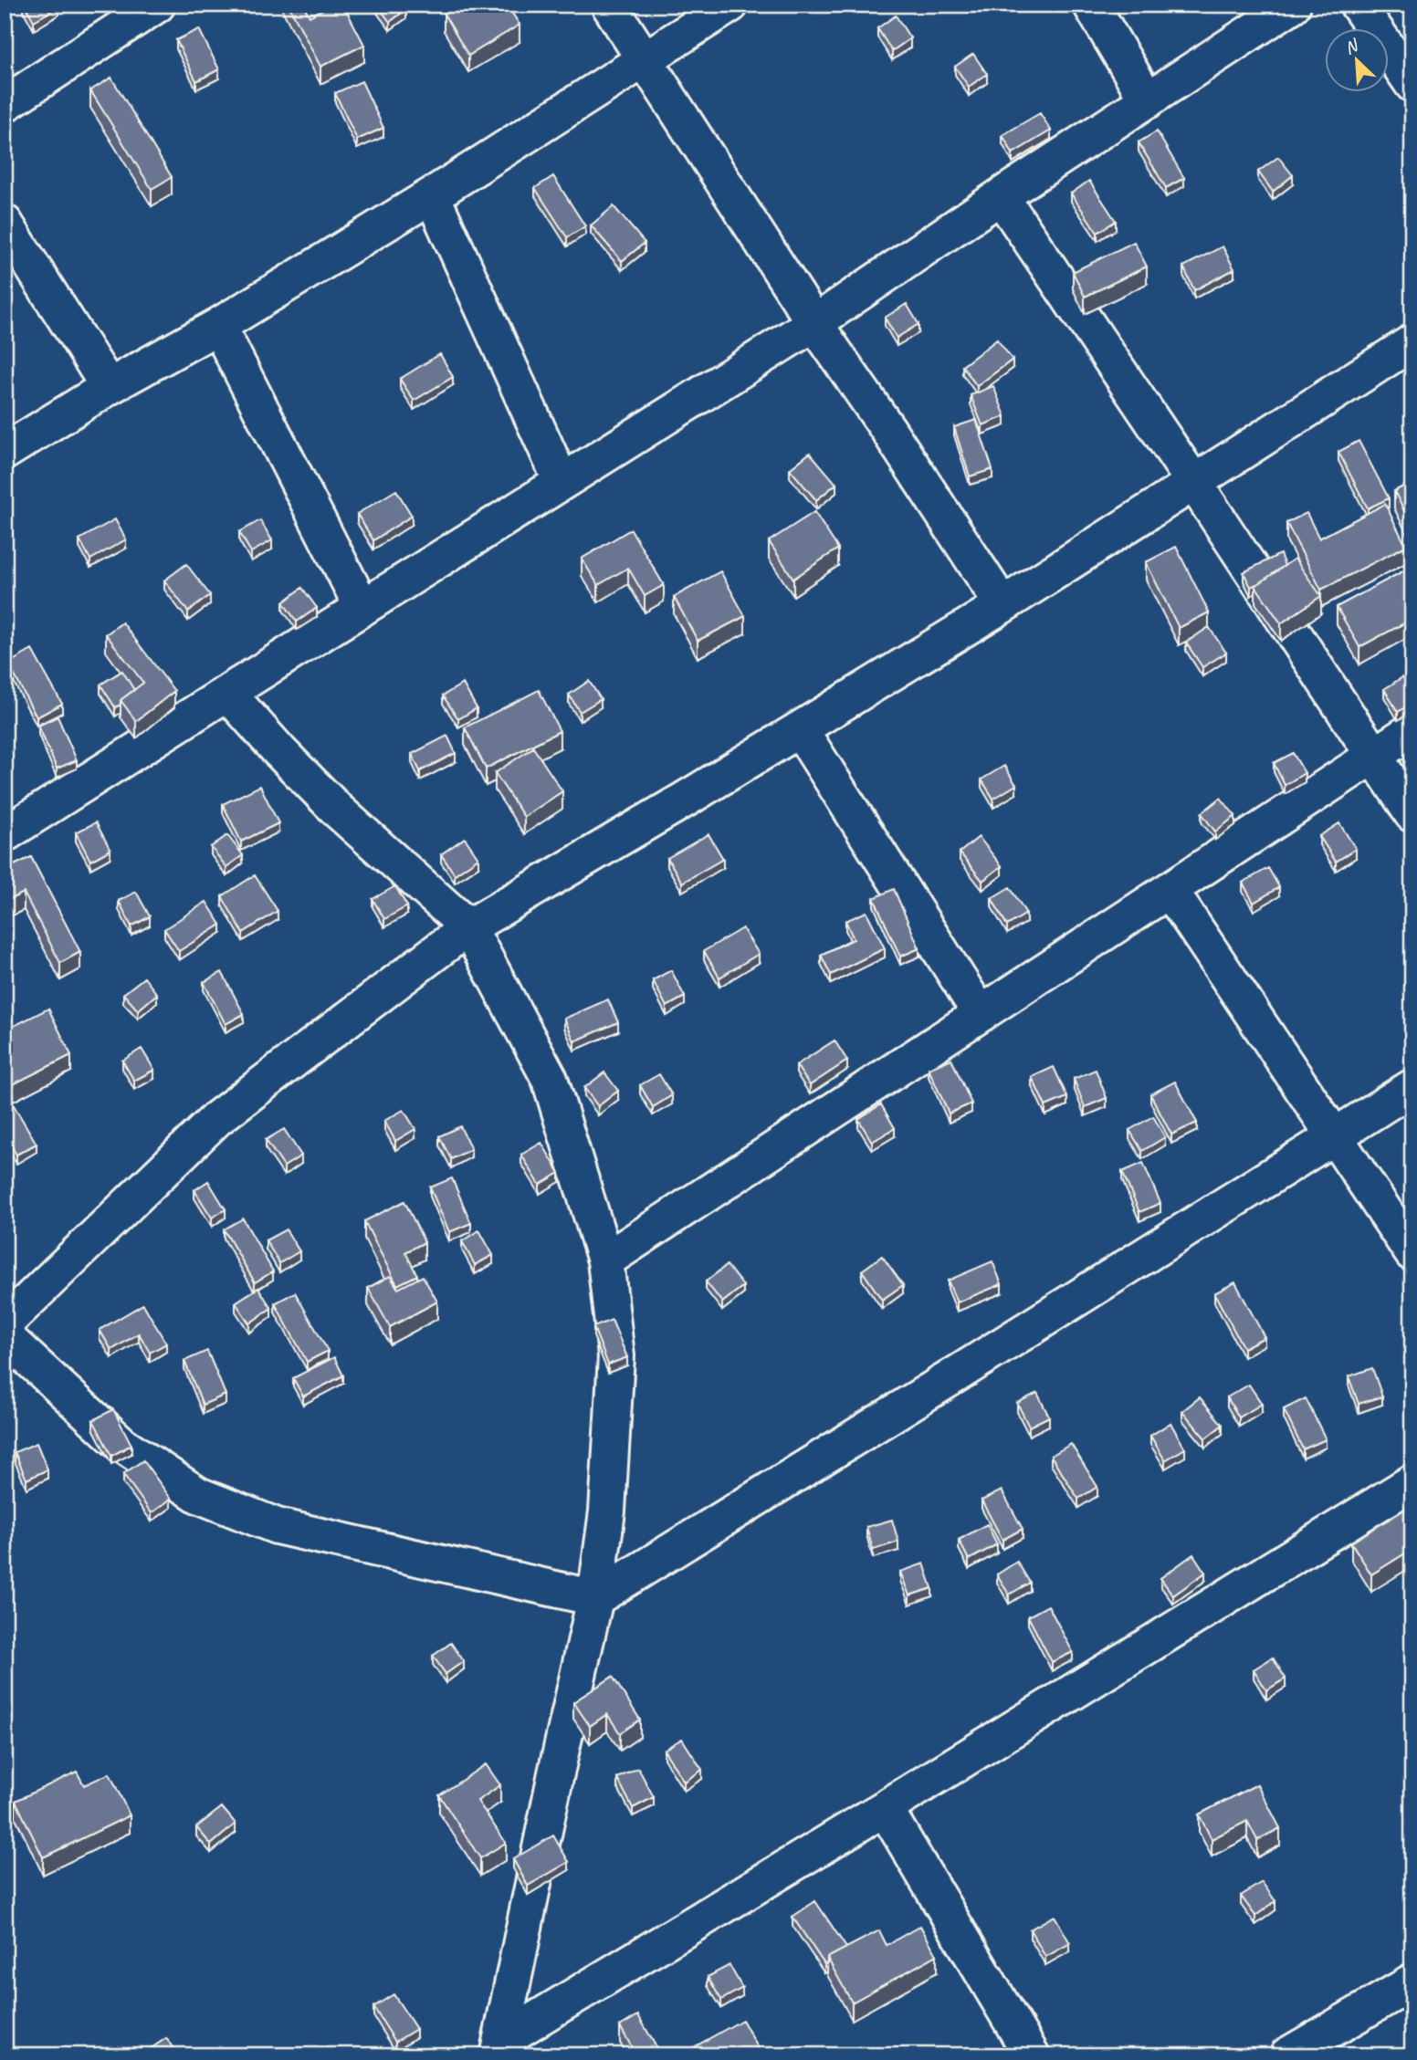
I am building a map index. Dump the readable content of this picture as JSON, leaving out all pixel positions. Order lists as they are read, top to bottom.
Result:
{
  "north": "top left"
}
